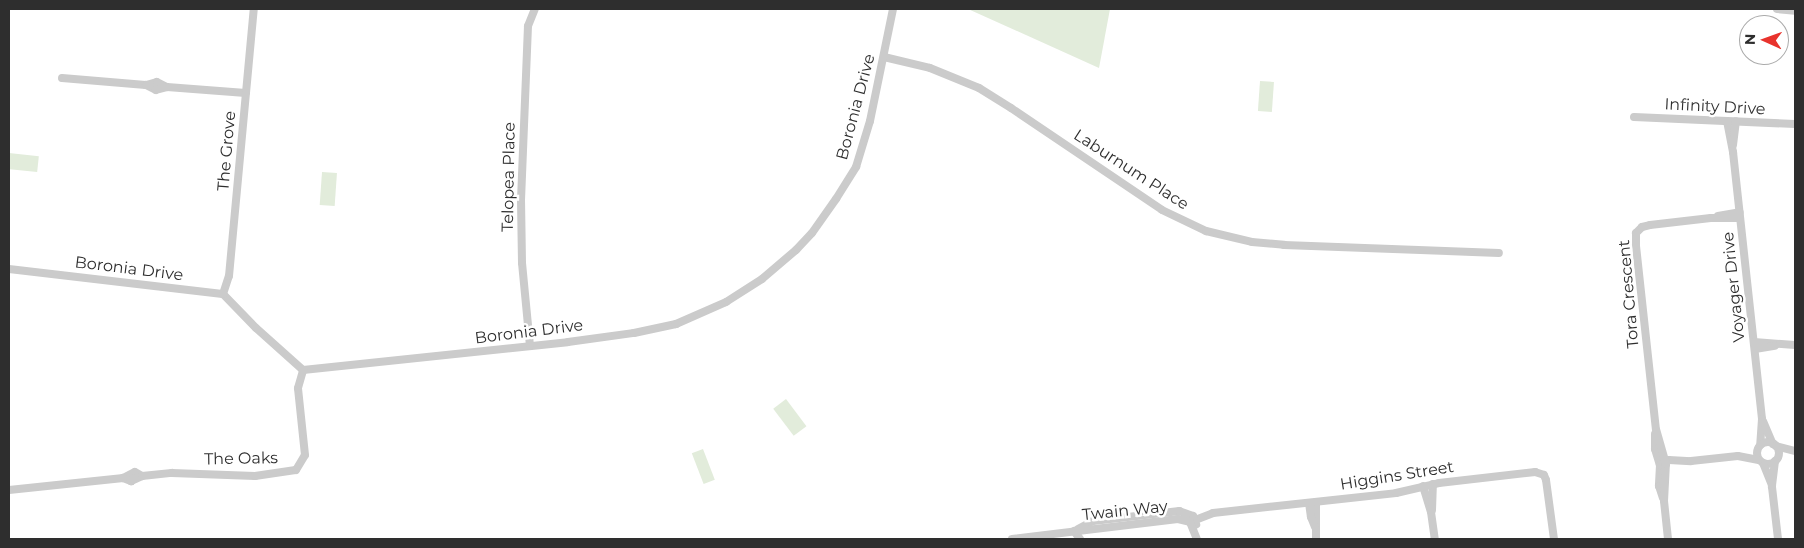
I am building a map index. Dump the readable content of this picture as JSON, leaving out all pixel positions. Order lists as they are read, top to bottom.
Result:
{
  "streets": {
    "street": [
      "Boronia Drive",
      "Infinity Drive",
      "The Grove",
      "Laburnum Place",
      "Telopea Place",
      "Voyager Drive",
      "Tora Crescent",
      "The Oaks",
      "Higgins Street",
      "Twain Way"
    ]
  },
  "crossings": [
    ["Boronia Drive", "The Grove"],
    ["Boronia Drive", "Laburnum Place"],
    ["Boronia Drive", "Telopea Place"],
    ["Boronia Drive", "The Oaks"],
    ["Infinity Drive", "Voyager Drive"],
    ["Voyager Drive", "Tora Crescent"],
    ["Higgins Street", "Twain Way"]
  ],
  "north": "left"
}
